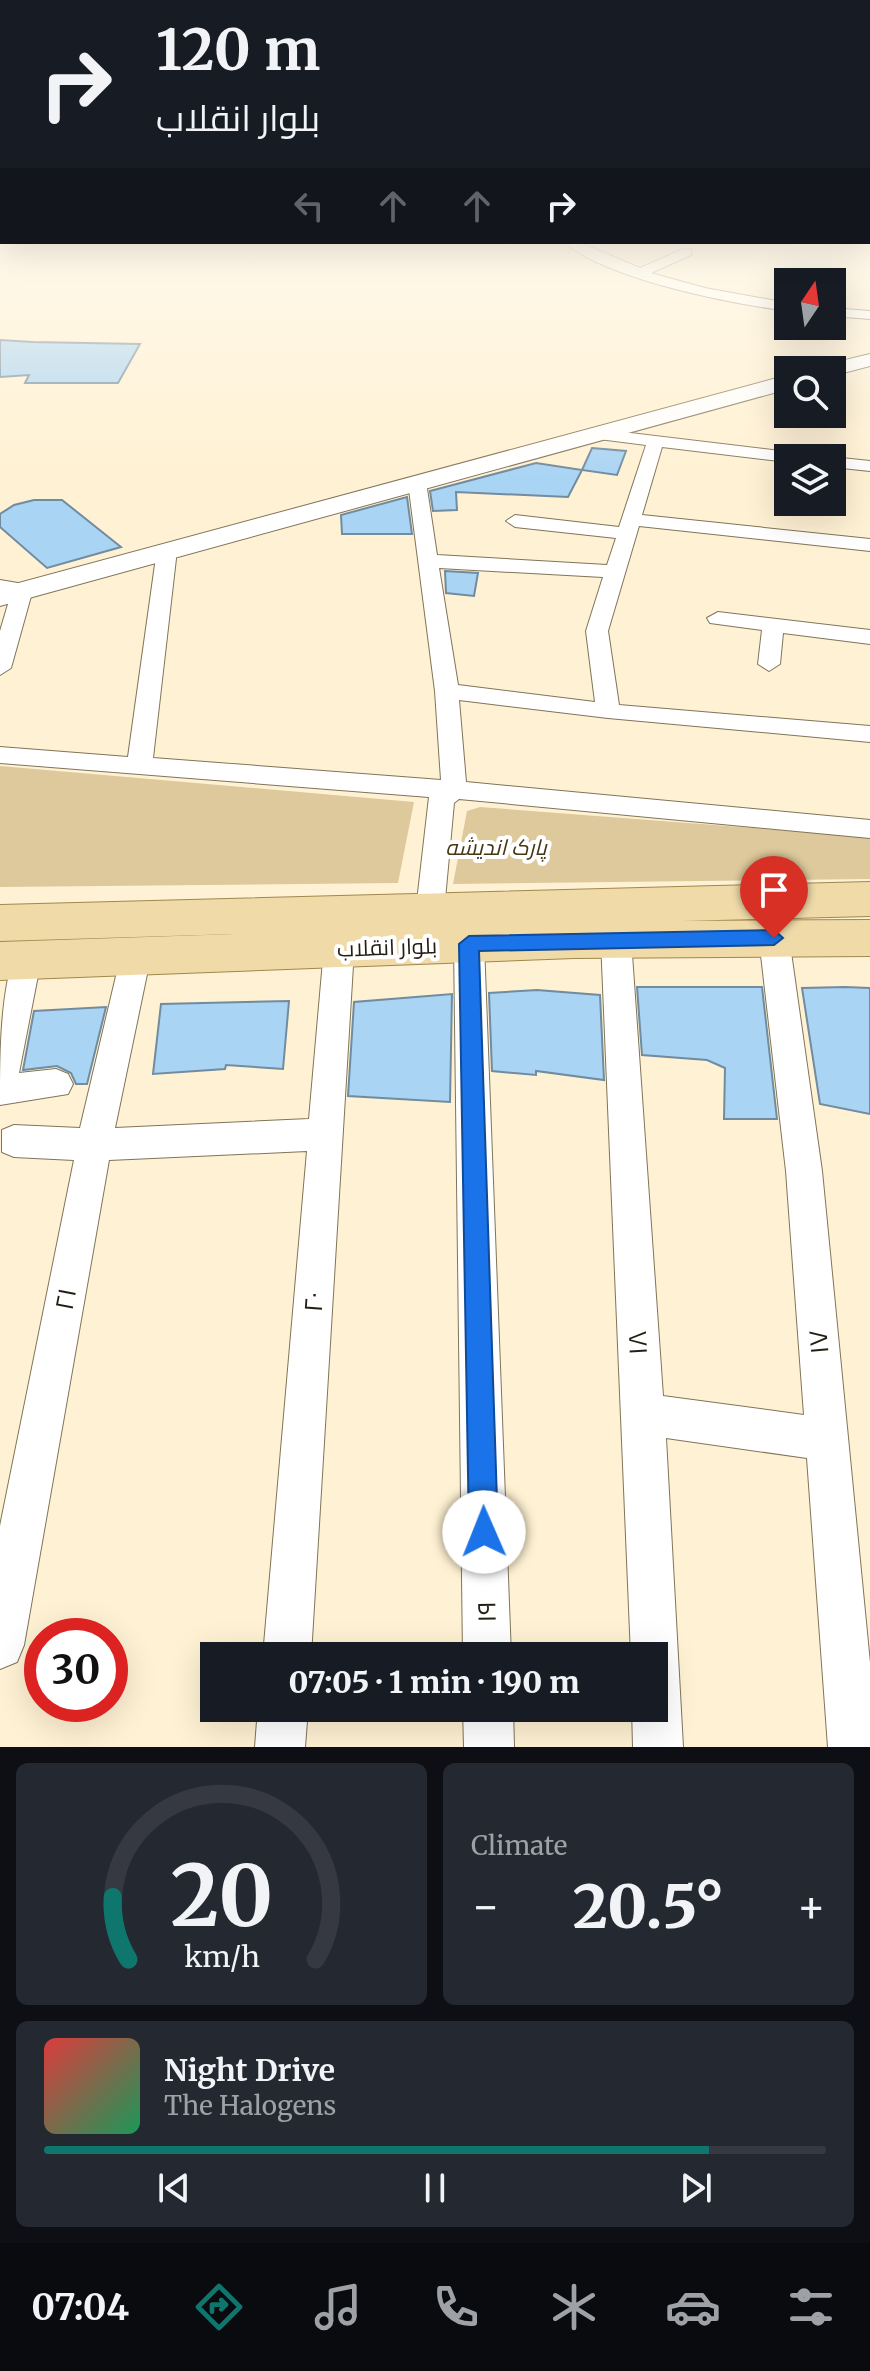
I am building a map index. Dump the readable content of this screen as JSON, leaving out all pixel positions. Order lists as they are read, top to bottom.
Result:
{
  "streets": {
    "main road": ["بلوار انقلاب"],
    "street": [
      "۲۱",
      "۲۰",
      "۱۷",
      "۱۸",
      "۱۹"
    ]
  },
  "crossings": [
    ["بلوار انقلاب", "۲۱"],
    ["بلوار انقلاب", "۲۰"],
    ["بلوار انقلاب", "۱۷"],
    ["بلوار انقلاب", "۱۸"],
    ["بلوار انقلاب", "۱۹"]
  ],
  "parks": ["پارک اندیشه"],
  "north": "top",
  "page": {
    "turn": ["120 m", "بلوار انقلاب"],
    "limit": "30",
    "trip": "07:05 · 1 min · 190 m",
    "tile": "Climate",
    "heat": ["−", "20.5°", "+"],
    "song": ["Night Drive", "The Halogens"],
    "tabs": "07:04",
    "gauge": ["20", "km/h"]
  }
}
